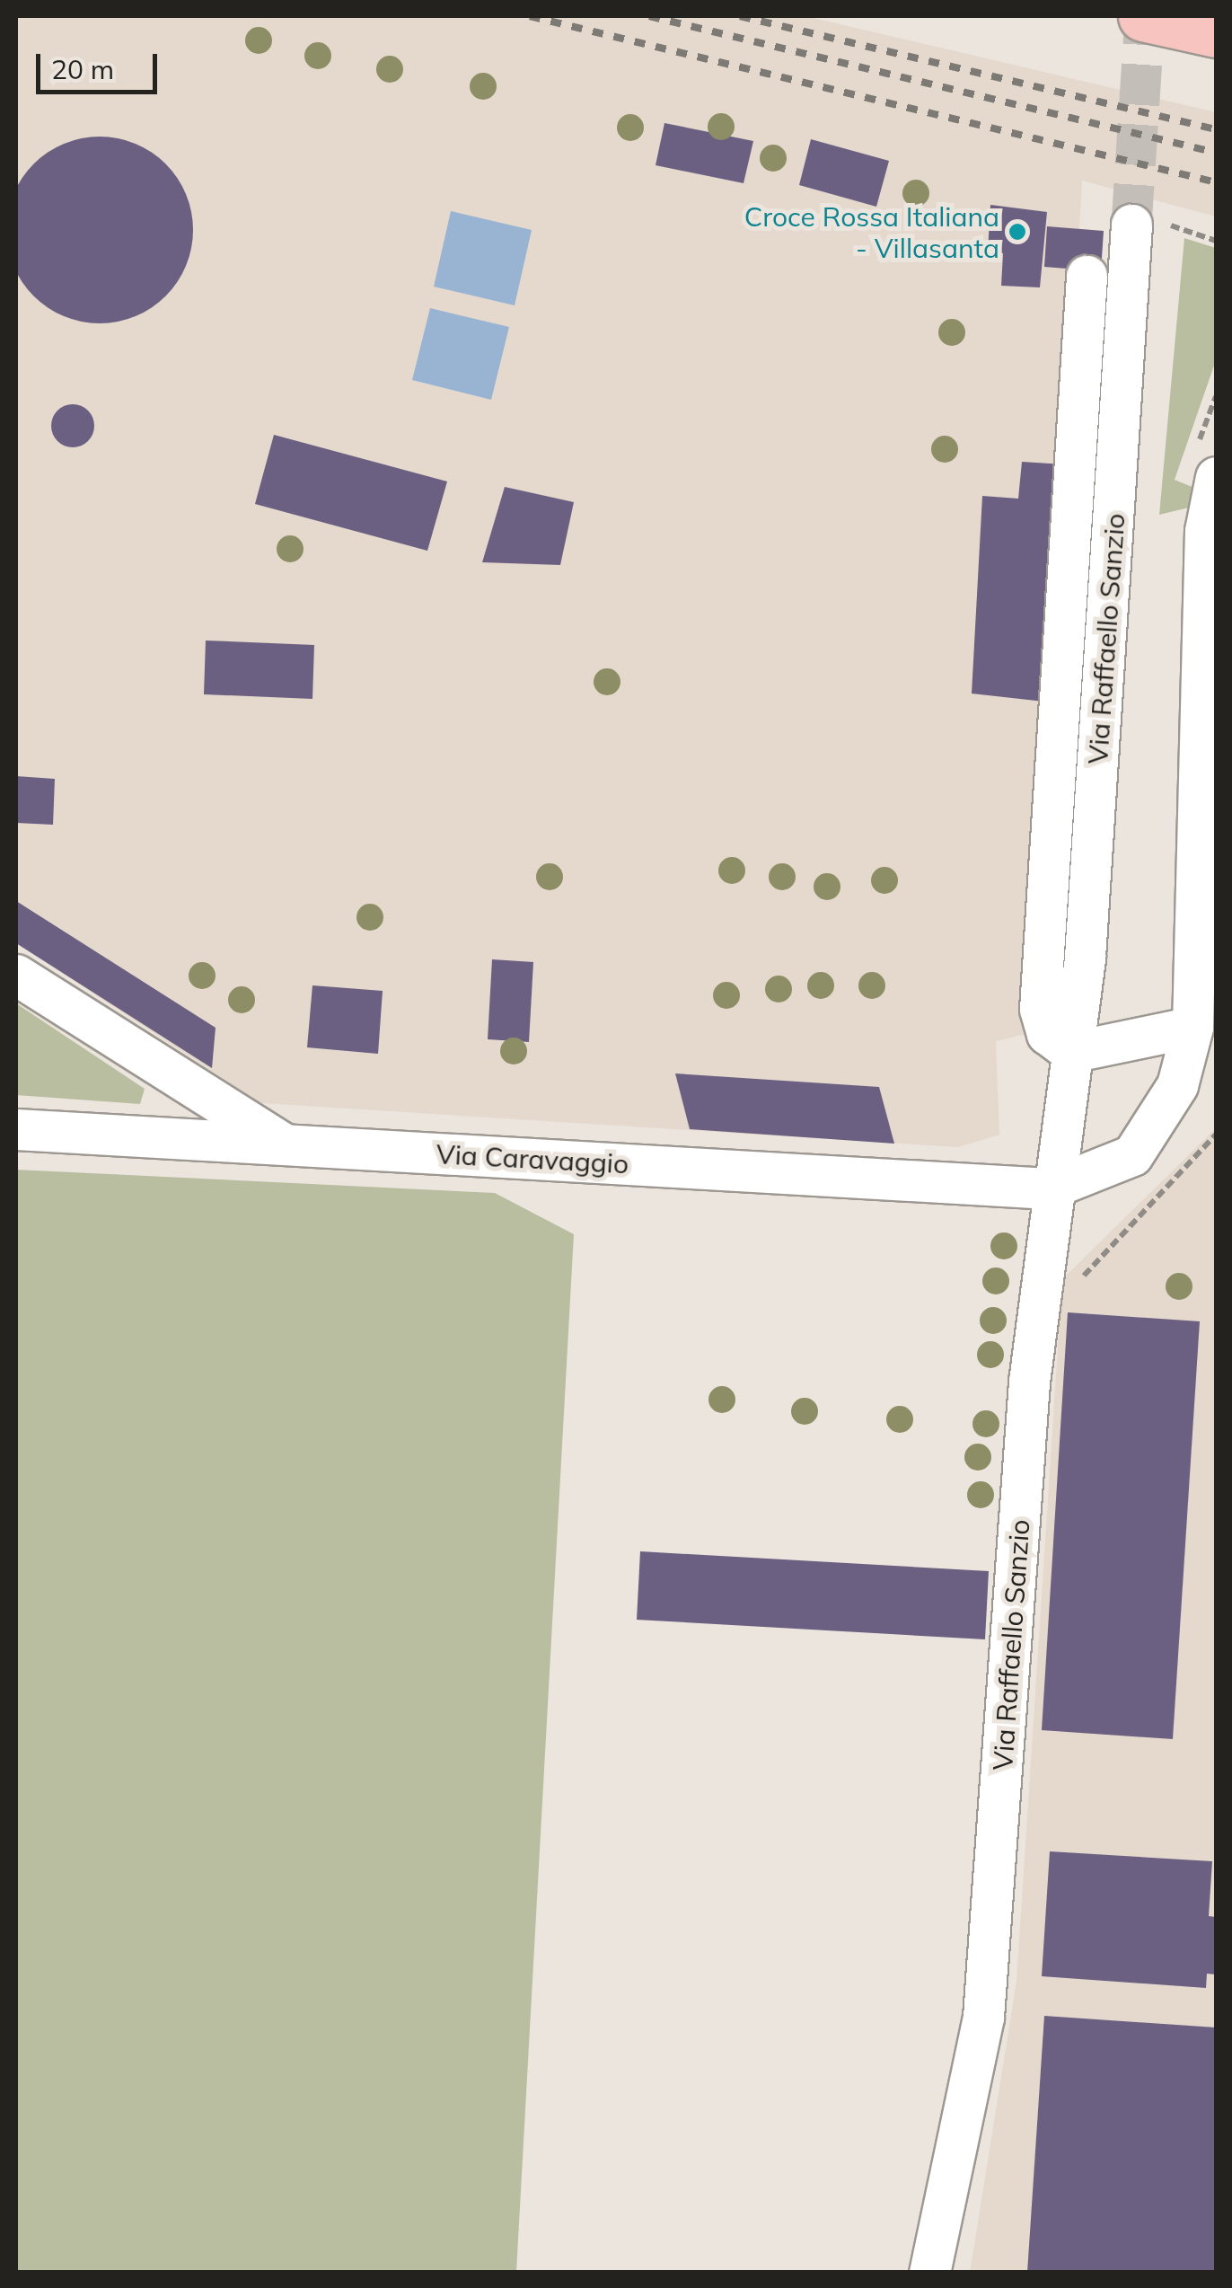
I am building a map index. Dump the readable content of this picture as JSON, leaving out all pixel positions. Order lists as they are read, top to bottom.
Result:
{
  "streets": {
    "street": ["Via Raffaello Sanzio", "Via Caravaggio"]
  },
  "crossings": [
    ["Via Raffaello Sanzio", "Via Caravaggio"]
  ],
  "places": ["Croce Rossa Italiana - Villasanta"],
  "scale_bar": "20 m"
}
